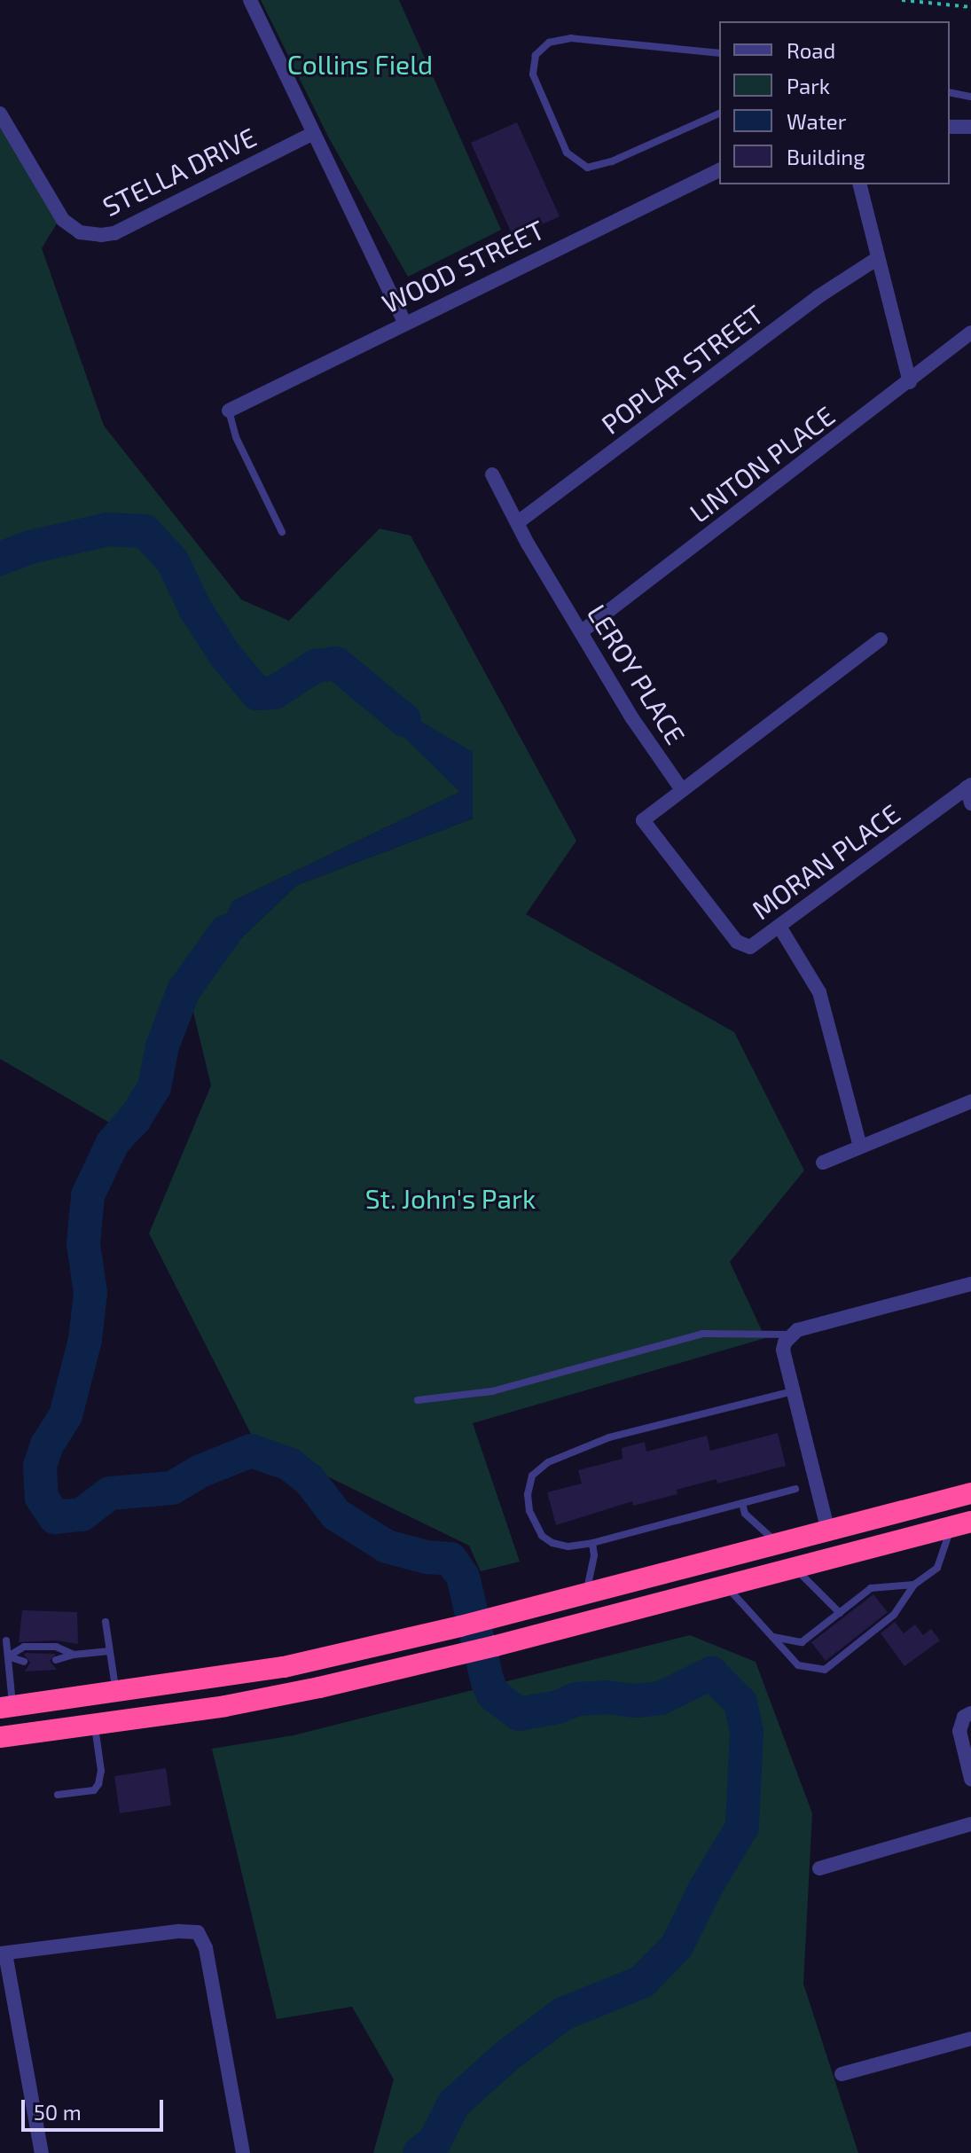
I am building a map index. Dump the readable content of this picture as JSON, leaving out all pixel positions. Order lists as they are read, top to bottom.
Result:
{
  "streets": {
    "street": [
      "STELLA DRIVE",
      "WOOD STREET",
      "POPLAR STREET",
      "LINTON PLACE",
      "LEROY PLACE",
      "MORAN PLACE"
    ]
  },
  "crossings": [
    ["POPLAR STREET", "LEROY PLACE"],
    ["LINTON PLACE", "LEROY PLACE"],
    ["LEROY PLACE", "MORAN PLACE"]
  ],
  "parks": ["Collins Field", "St. John's Park"],
  "legend": [
    "Road",
    "Park",
    "Water",
    "Building"
  ],
  "scale_bar": "50 m"
}
